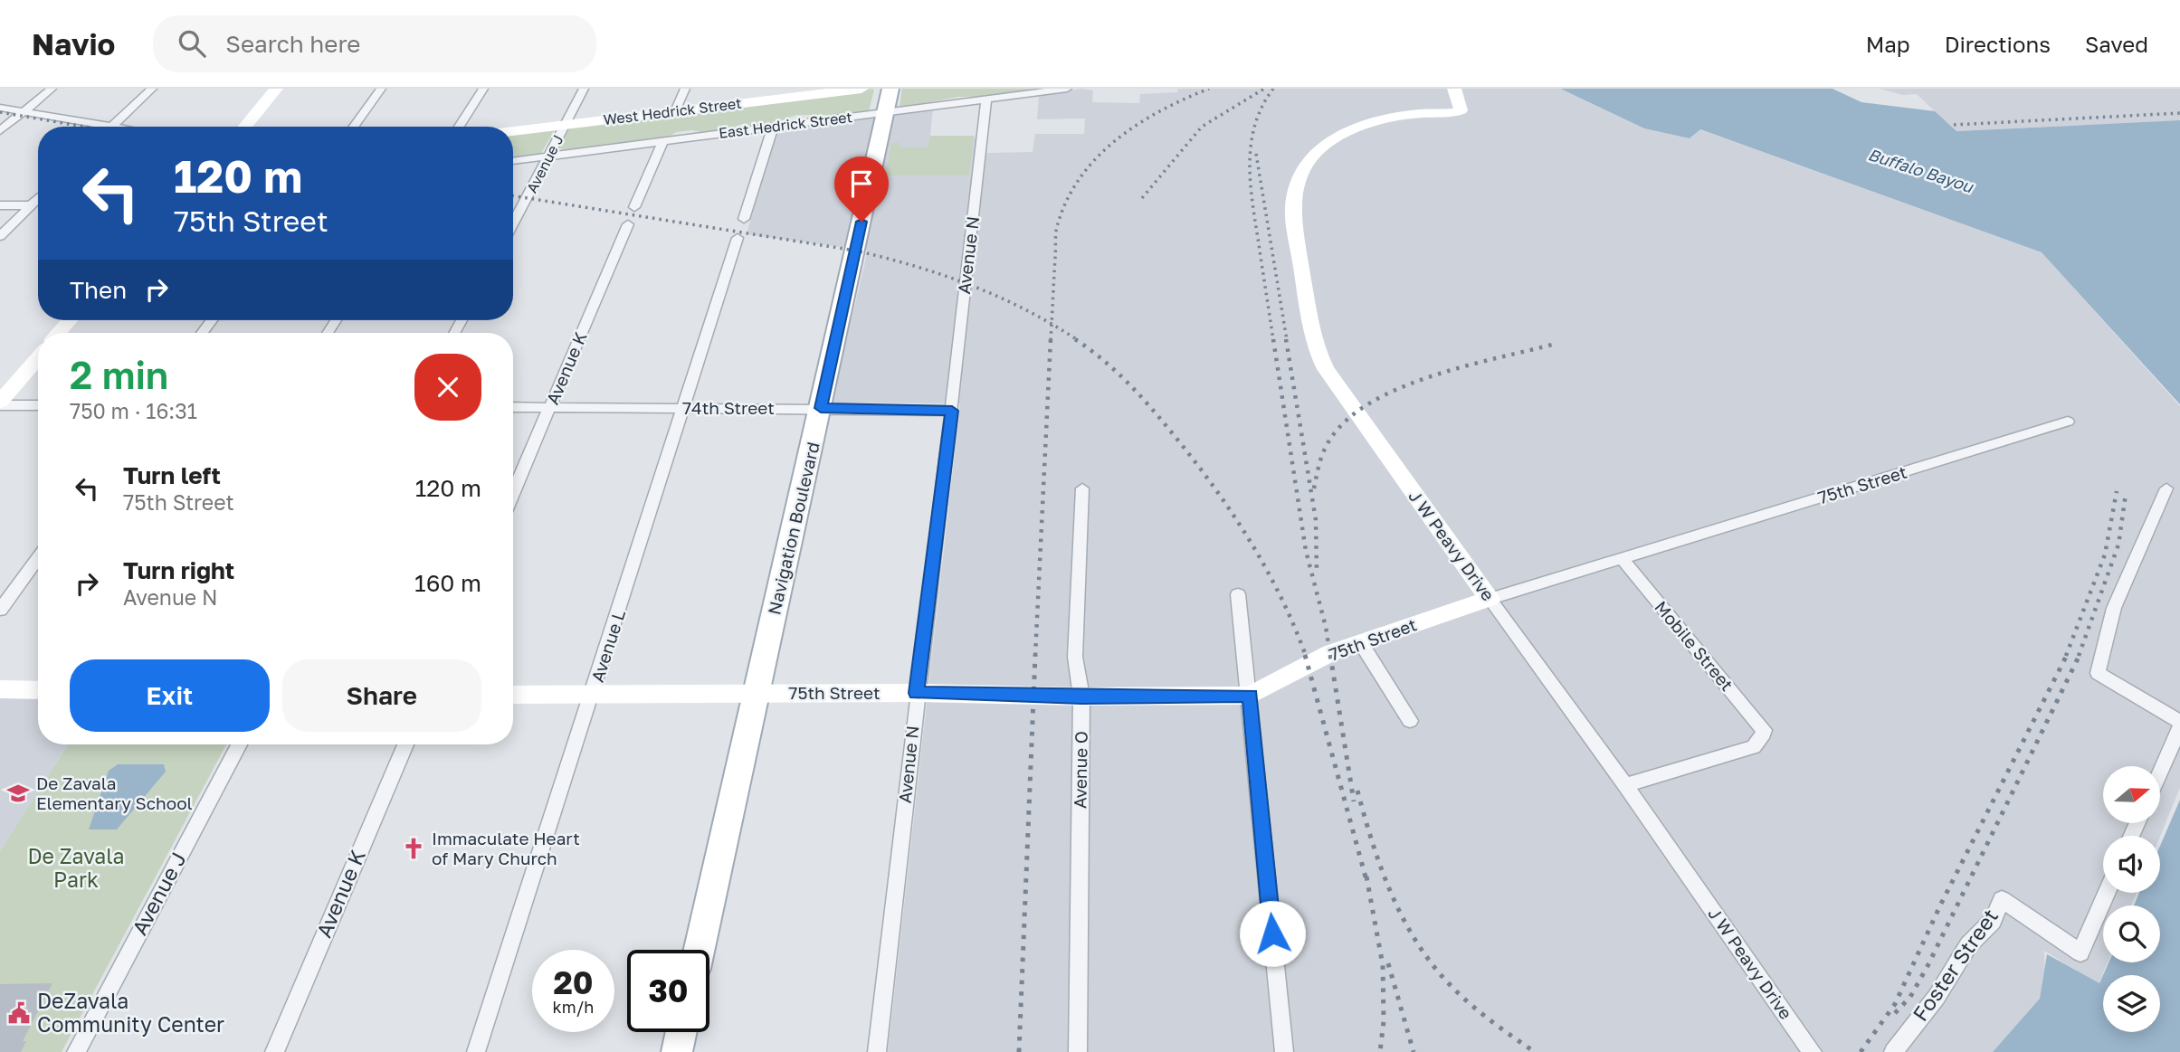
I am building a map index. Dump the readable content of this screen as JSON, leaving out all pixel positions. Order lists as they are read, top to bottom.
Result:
{
  "streets": {
    "main road": ["Navigation Boulevard"],
    "street": [
      "West Hedrick Street",
      "East Hedrick Street",
      "Avenue J",
      "Avenue N",
      "Avenue K",
      "74th Street",
      "75th Street",
      "J W Peavy Drive",
      "Avenue L",
      "Mobile Street",
      "Avenue O",
      "Foster Street"
    ]
  },
  "crossings": [
    ["West Hedrick Street", "Avenue J"],
    ["East Hedrick Street", "Avenue J"],
    ["East Hedrick Street", "Avenue N"],
    ["East Hedrick Street", "Navigation Boulevard"],
    ["Avenue N", "74th Street"],
    ["Avenue N", "75th Street"],
    ["Avenue K", "74th Street"],
    ["74th Street", "Navigation Boulevard"],
    ["74th Street", "Avenue L"],
    ["75th Street", "Navigation Boulevard"],
    ["75th Street", "J W Peavy Drive"],
    ["75th Street", "Avenue L"],
    ["75th Street", "Mobile Street"],
    ["75th Street", "Avenue O"],
    ["J W Peavy Drive", "Mobile Street"]
  ],
  "water": ["Buffalo Bayou"],
  "parks": ["De Zavala Park"],
  "places": {
    "school or university": ["De Zavala Elementary School"],
    "church": ["Immaculate Heart of Mary Church"],
    "public building": ["DeZavala Community Center"]
  },
  "north": "right",
  "page": {
    "header": "Navio",
    "search": "Search here",
    "nav": ["Map", "Directions", "Saved"],
    "turn": ["120 m", "75th Street"],
    "then": "Then",
    "heading": ["2 min", "750 m · 16:31"],
    "list": [
      {
        "name": "Turn left",
        "note": "75th Street",
        "value": "120 m"
      },
      {
        "name": "Turn right",
        "note": "Avenue N",
        "value": "160 m"
      }
    ],
    "buttons": ["Exit", "Share"],
    "speed": "20 km/h",
    "limit": "30"
  }
}
